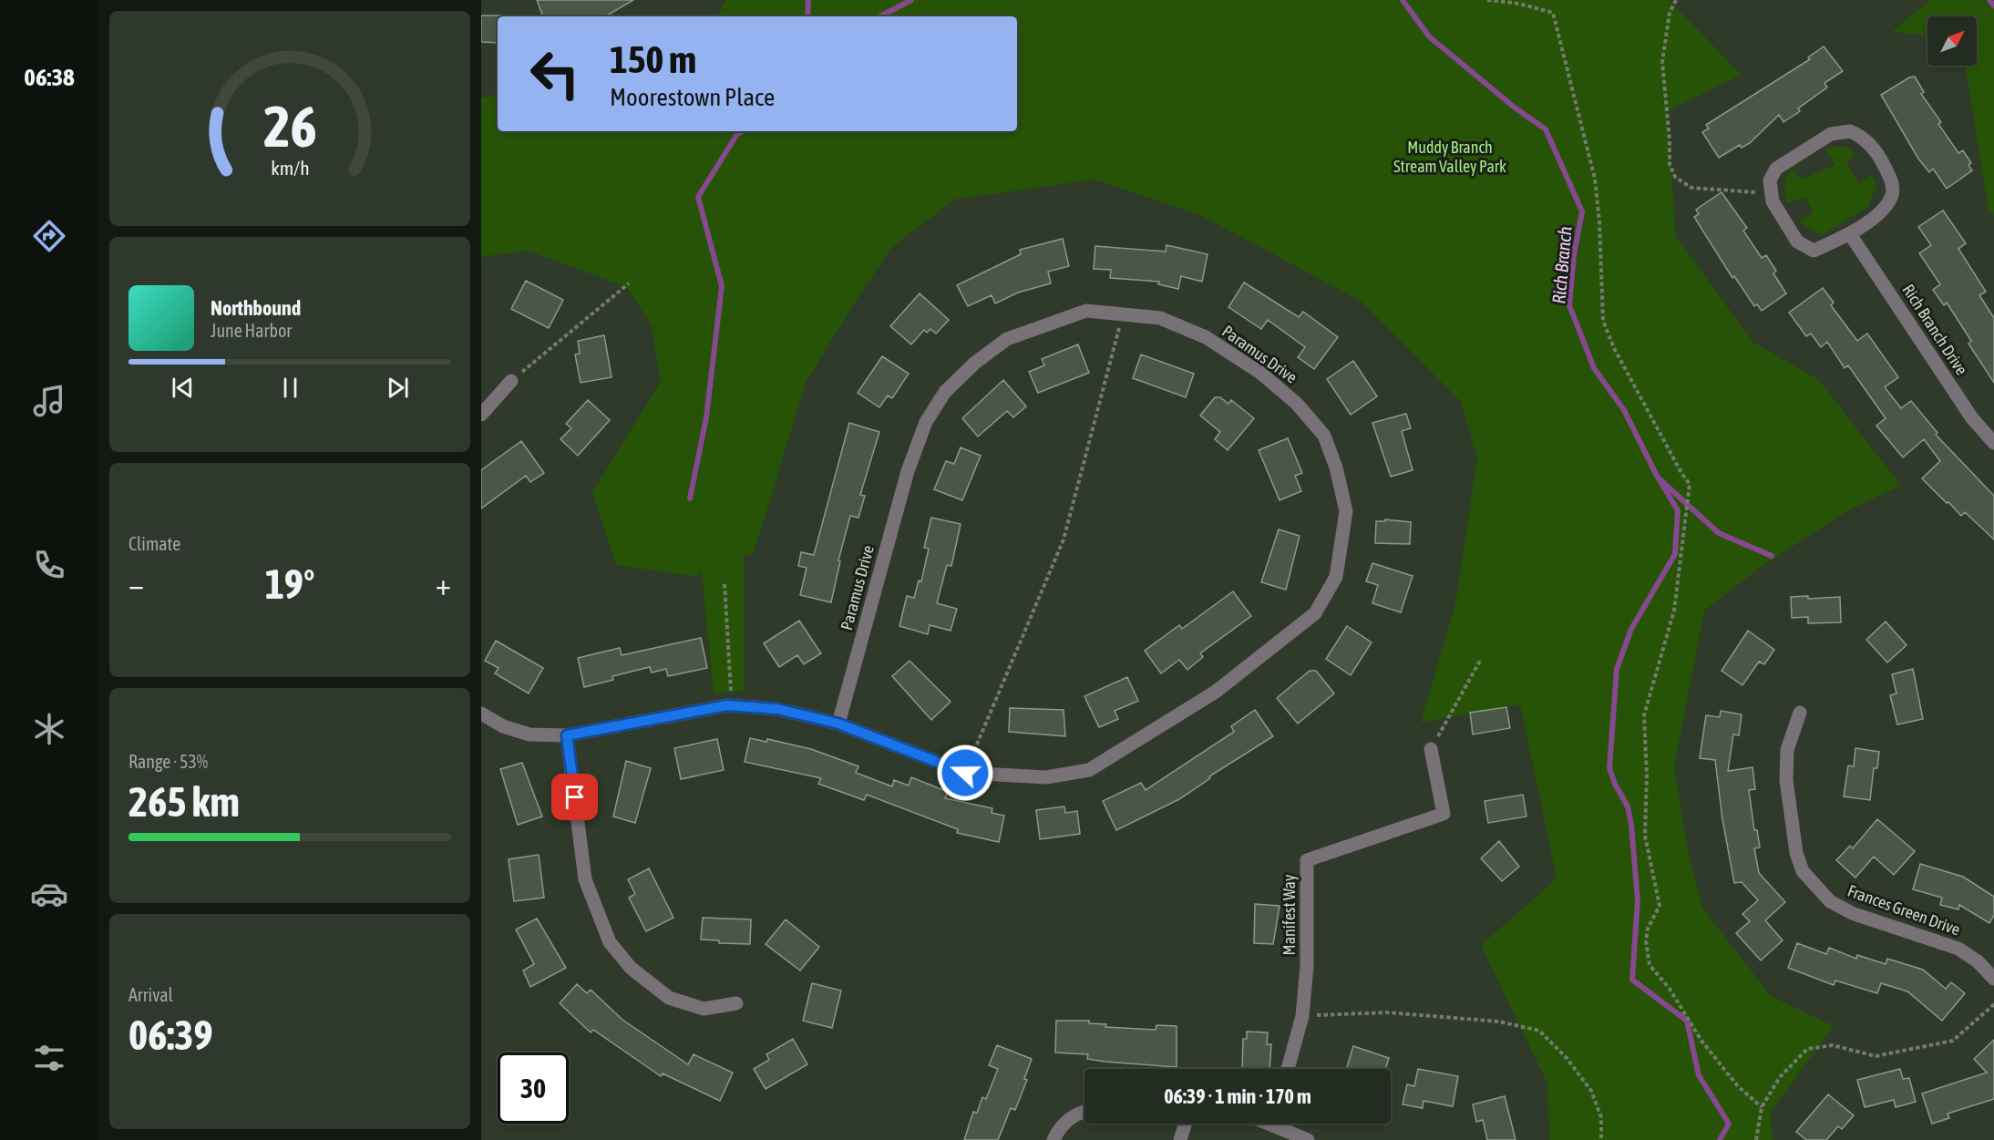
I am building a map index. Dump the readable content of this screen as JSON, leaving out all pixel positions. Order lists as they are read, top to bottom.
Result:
{
  "streets": {
    "street": [
      "Rich Branch Drive",
      "Paramus Drive",
      "Frances Green Drive",
      "Manifest Way"
    ]
  },
  "water": ["Rich Branch"],
  "parks": ["Muddy Branch Stream Valley Park"],
  "north": "top right",
  "page": {
    "tabs": "06:38",
    "turn": ["150 m", "Moorestown Place"],
    "song": ["Northbound", "June Harbor"],
    "tile": [
      "Climate",
      ["Range · 53%", "265 km"],
      ["Arrival", "06:39"]
    ],
    "heat": ["−", "19°", "+"],
    "limit": "30",
    "trip": "06:39 · 1 min · 170 m",
    "gauge": ["26", "km/h"]
  }
}
